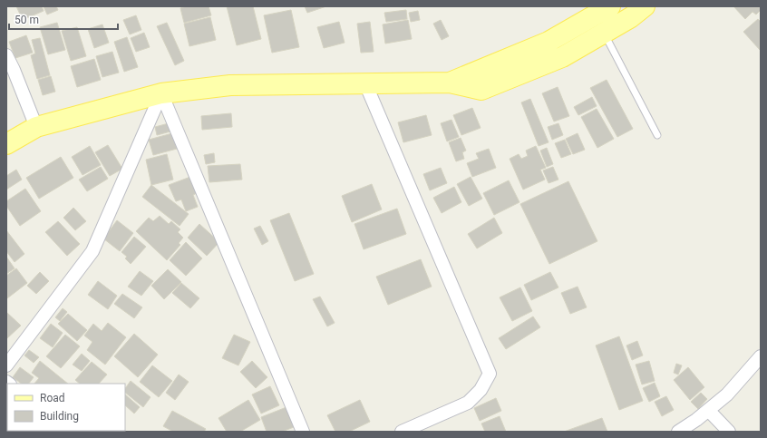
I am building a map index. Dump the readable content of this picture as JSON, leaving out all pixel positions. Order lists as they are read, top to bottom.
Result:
{
  "legend": ["Road", "Building"],
  "scale_bar": "50 m"
}
